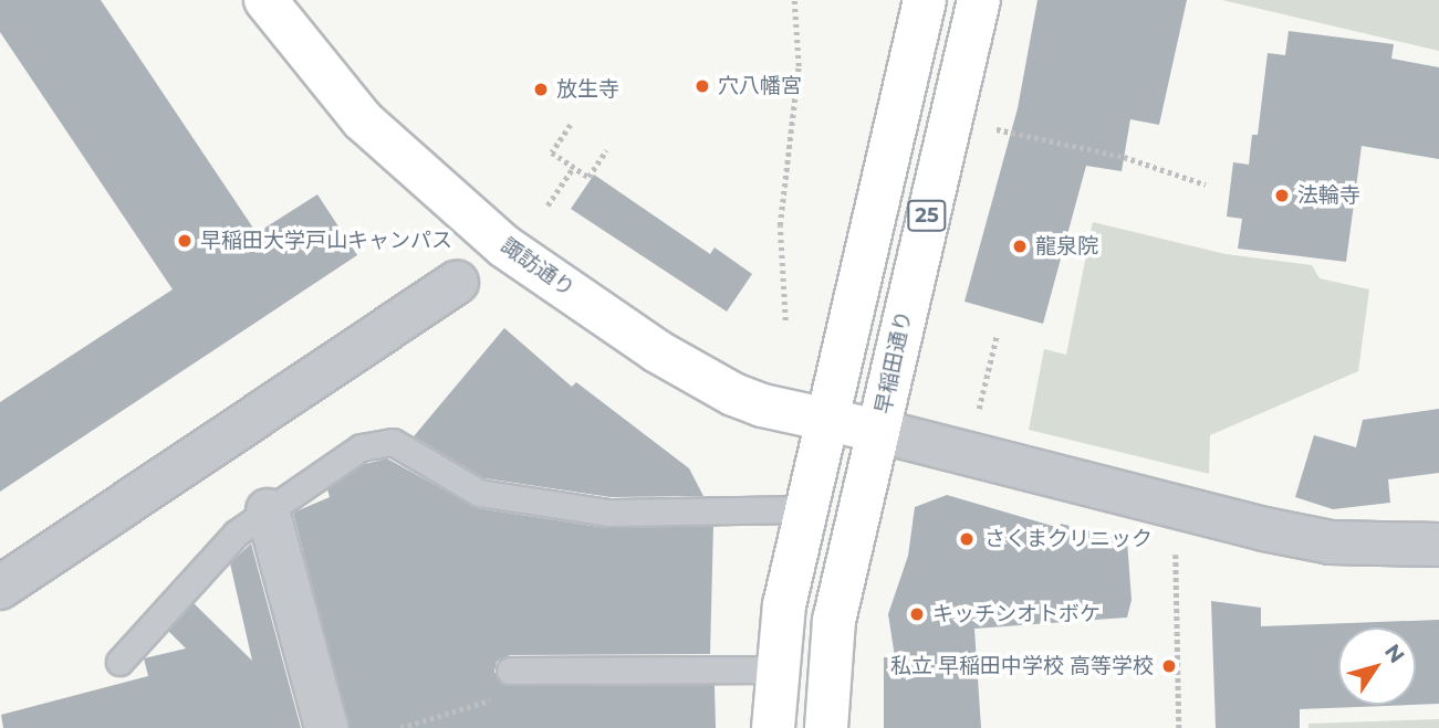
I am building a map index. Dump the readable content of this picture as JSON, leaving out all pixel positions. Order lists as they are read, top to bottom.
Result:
{
  "streets": {
    "main road": ["25", "諏訪通り", "早稲田通り"]
  },
  "crossings": [
    ["25", "諏訪通り"],
    ["諏訪通り", "早稲田通り"]
  ],
  "places": [
    "穴八幡宮",
    "放生寺",
    "法輪寺",
    "早稲田大学戸山キャンパス",
    "龍泉院",
    "さくまクリニック",
    "キッチンオトボケ",
    "私立 早稲田中学校 高等学校"
  ],
  "north": "top right"
}
